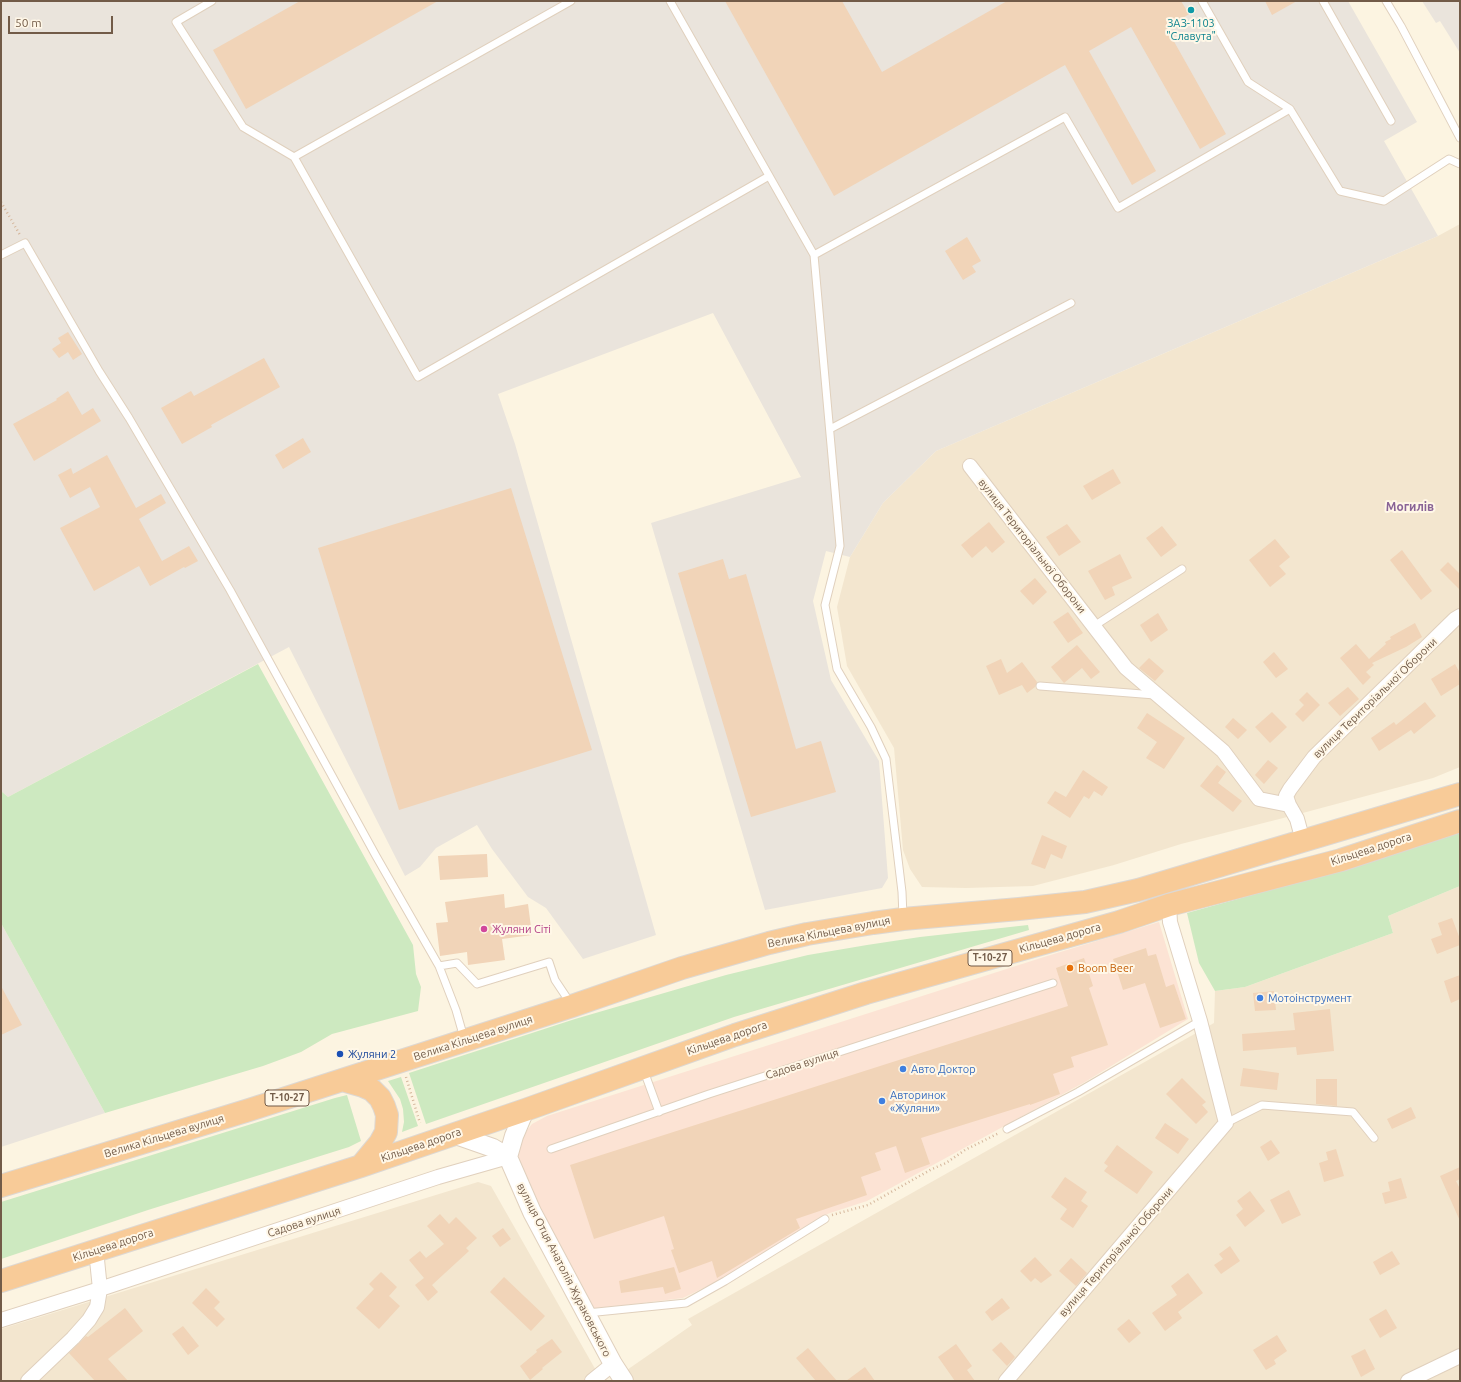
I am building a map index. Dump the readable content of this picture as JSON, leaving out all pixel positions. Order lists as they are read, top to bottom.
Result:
{
  "streets": {
    "highway": ["Кільцева дорога", "Велика Кільцева вулиця", "Т-10-27"],
    "street": ["вулиця Територіальної Оборони", "Садова вулиця", "вулиця Отця Анатолія Жураковського"]
  },
  "crossings": [
    ["Велика Кільцева вулиця", "Т-10-27"],
    ["Садова вулиця", "вулиця Отця Анатолія Жураковського"]
  ],
  "districts": ["Могилів"],
  "places": [
    "ЗАЗ-1103 \"Славута\"",
    "Жуляни Сіті",
    "Boom Beer",
    "Мотоінструмент",
    "Жуляни 2",
    "Авто Доктор",
    "Авторинок «Жуляни»"
  ],
  "scale_bar": "50 m"
}
